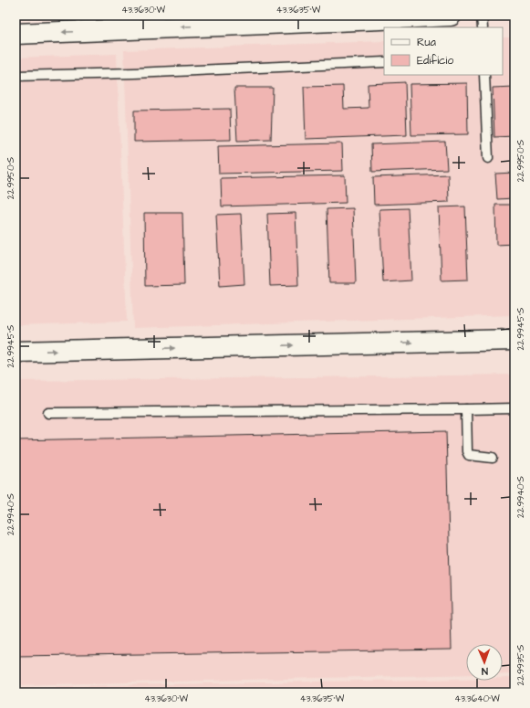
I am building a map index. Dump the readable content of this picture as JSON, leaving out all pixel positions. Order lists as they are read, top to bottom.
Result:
{
  "legend": ["Rua", "Edifício"],
  "north": "bottom",
  "coordinates": [
    "43.3630°W",
    "43.3635°W",
    "22.9950°S",
    "22.9945°S",
    "22.9940°S",
    "22.9935°S",
    "43.3640°W"
  ]
}
